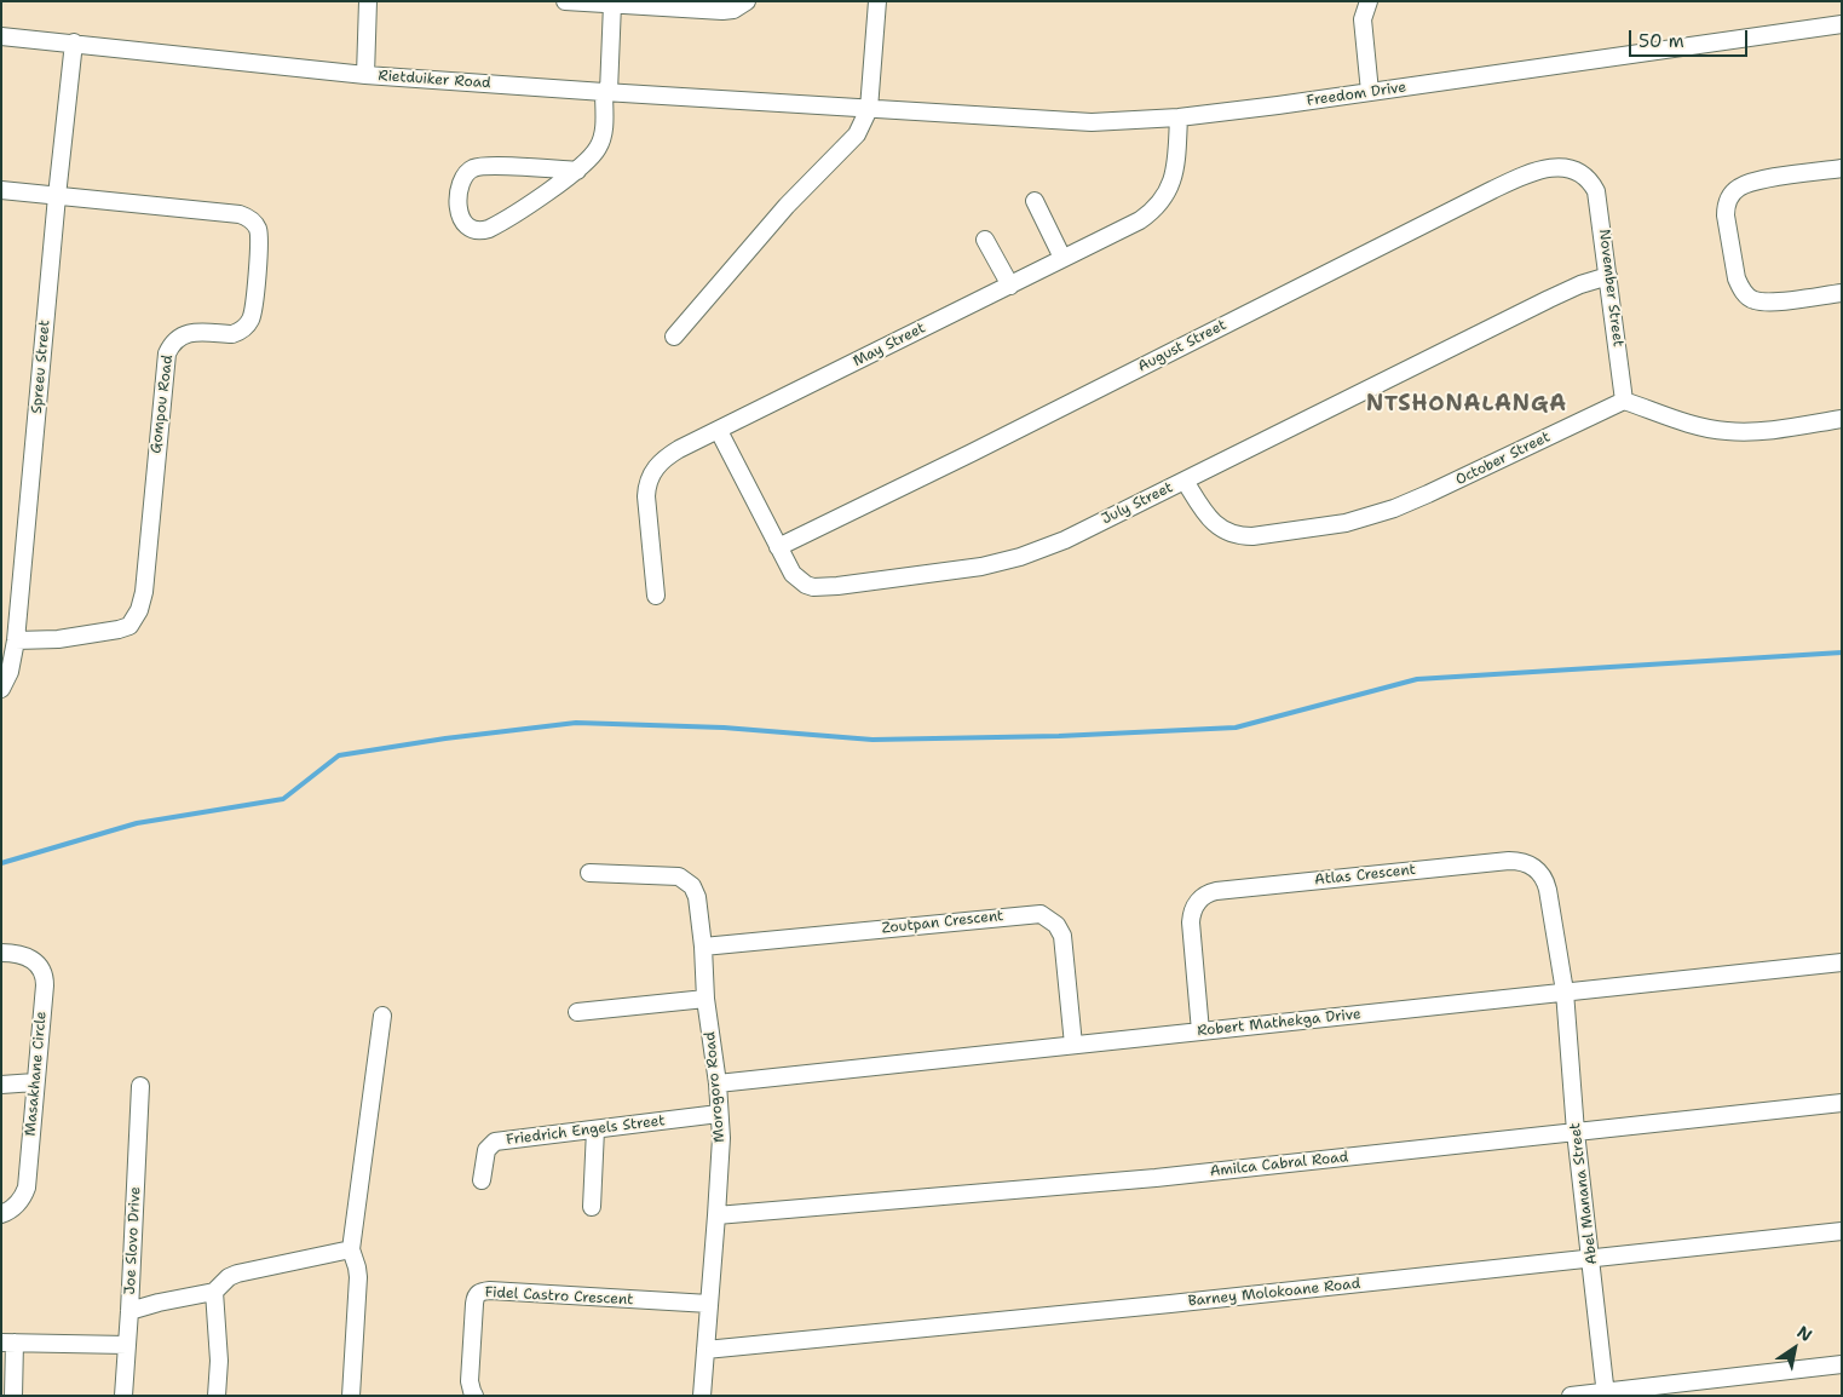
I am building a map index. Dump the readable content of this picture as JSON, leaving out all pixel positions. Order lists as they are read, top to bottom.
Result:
{
  "streets": {
    "street": [
      "Rietduiker Road",
      "Freedom Drive",
      "November Street",
      "May Street",
      "August Street",
      "Spreeu Street",
      "Gompou Road",
      "October Street",
      "July Street",
      "Atlas Crescent",
      "Zoutpan Crescent",
      "Robert Mathekga Drive",
      "Masakhane Circle",
      "Morogoro Road",
      "Friedrich Engels Street",
      "Amilca Cabral Road",
      "Abel Manana Street",
      "Joe Slovo Drive",
      "Barney Molokoane Road",
      "Fidel Castro Crescent"
    ]
  },
  "crossings": [
    ["Rietduiker Road", "Freedom Drive"],
    ["Rietduiker Road", "Spreeu Street"],
    ["Freedom Drive", "May Street"],
    ["November Street", "August Street"],
    ["November Street", "October Street"],
    ["November Street", "July Street"],
    ["May Street", "July Street"],
    ["August Street", "July Street"],
    ["Spreeu Street", "Gompou Road"],
    ["October Street", "July Street"],
    ["Atlas Crescent", "Robert Mathekga Drive"],
    ["Atlas Crescent", "Abel Manana Street"],
    ["Zoutpan Crescent", "Robert Mathekga Drive"],
    ["Zoutpan Crescent", "Morogoro Road"],
    ["Robert Mathekga Drive", "Morogoro Road"],
    ["Robert Mathekga Drive", "Abel Manana Street"],
    ["Morogoro Road", "Friedrich Engels Street"],
    ["Morogoro Road", "Amilca Cabral Road"],
    ["Morogoro Road", "Barney Molokoane Road"],
    ["Morogoro Road", "Fidel Castro Crescent"],
    ["Amilca Cabral Road", "Abel Manana Street"],
    ["Abel Manana Street", "Barney Molokoane Road"]
  ],
  "districts": ["NTSHONALANGA"],
  "scale_bar": "50 m",
  "north": "top right"
}
